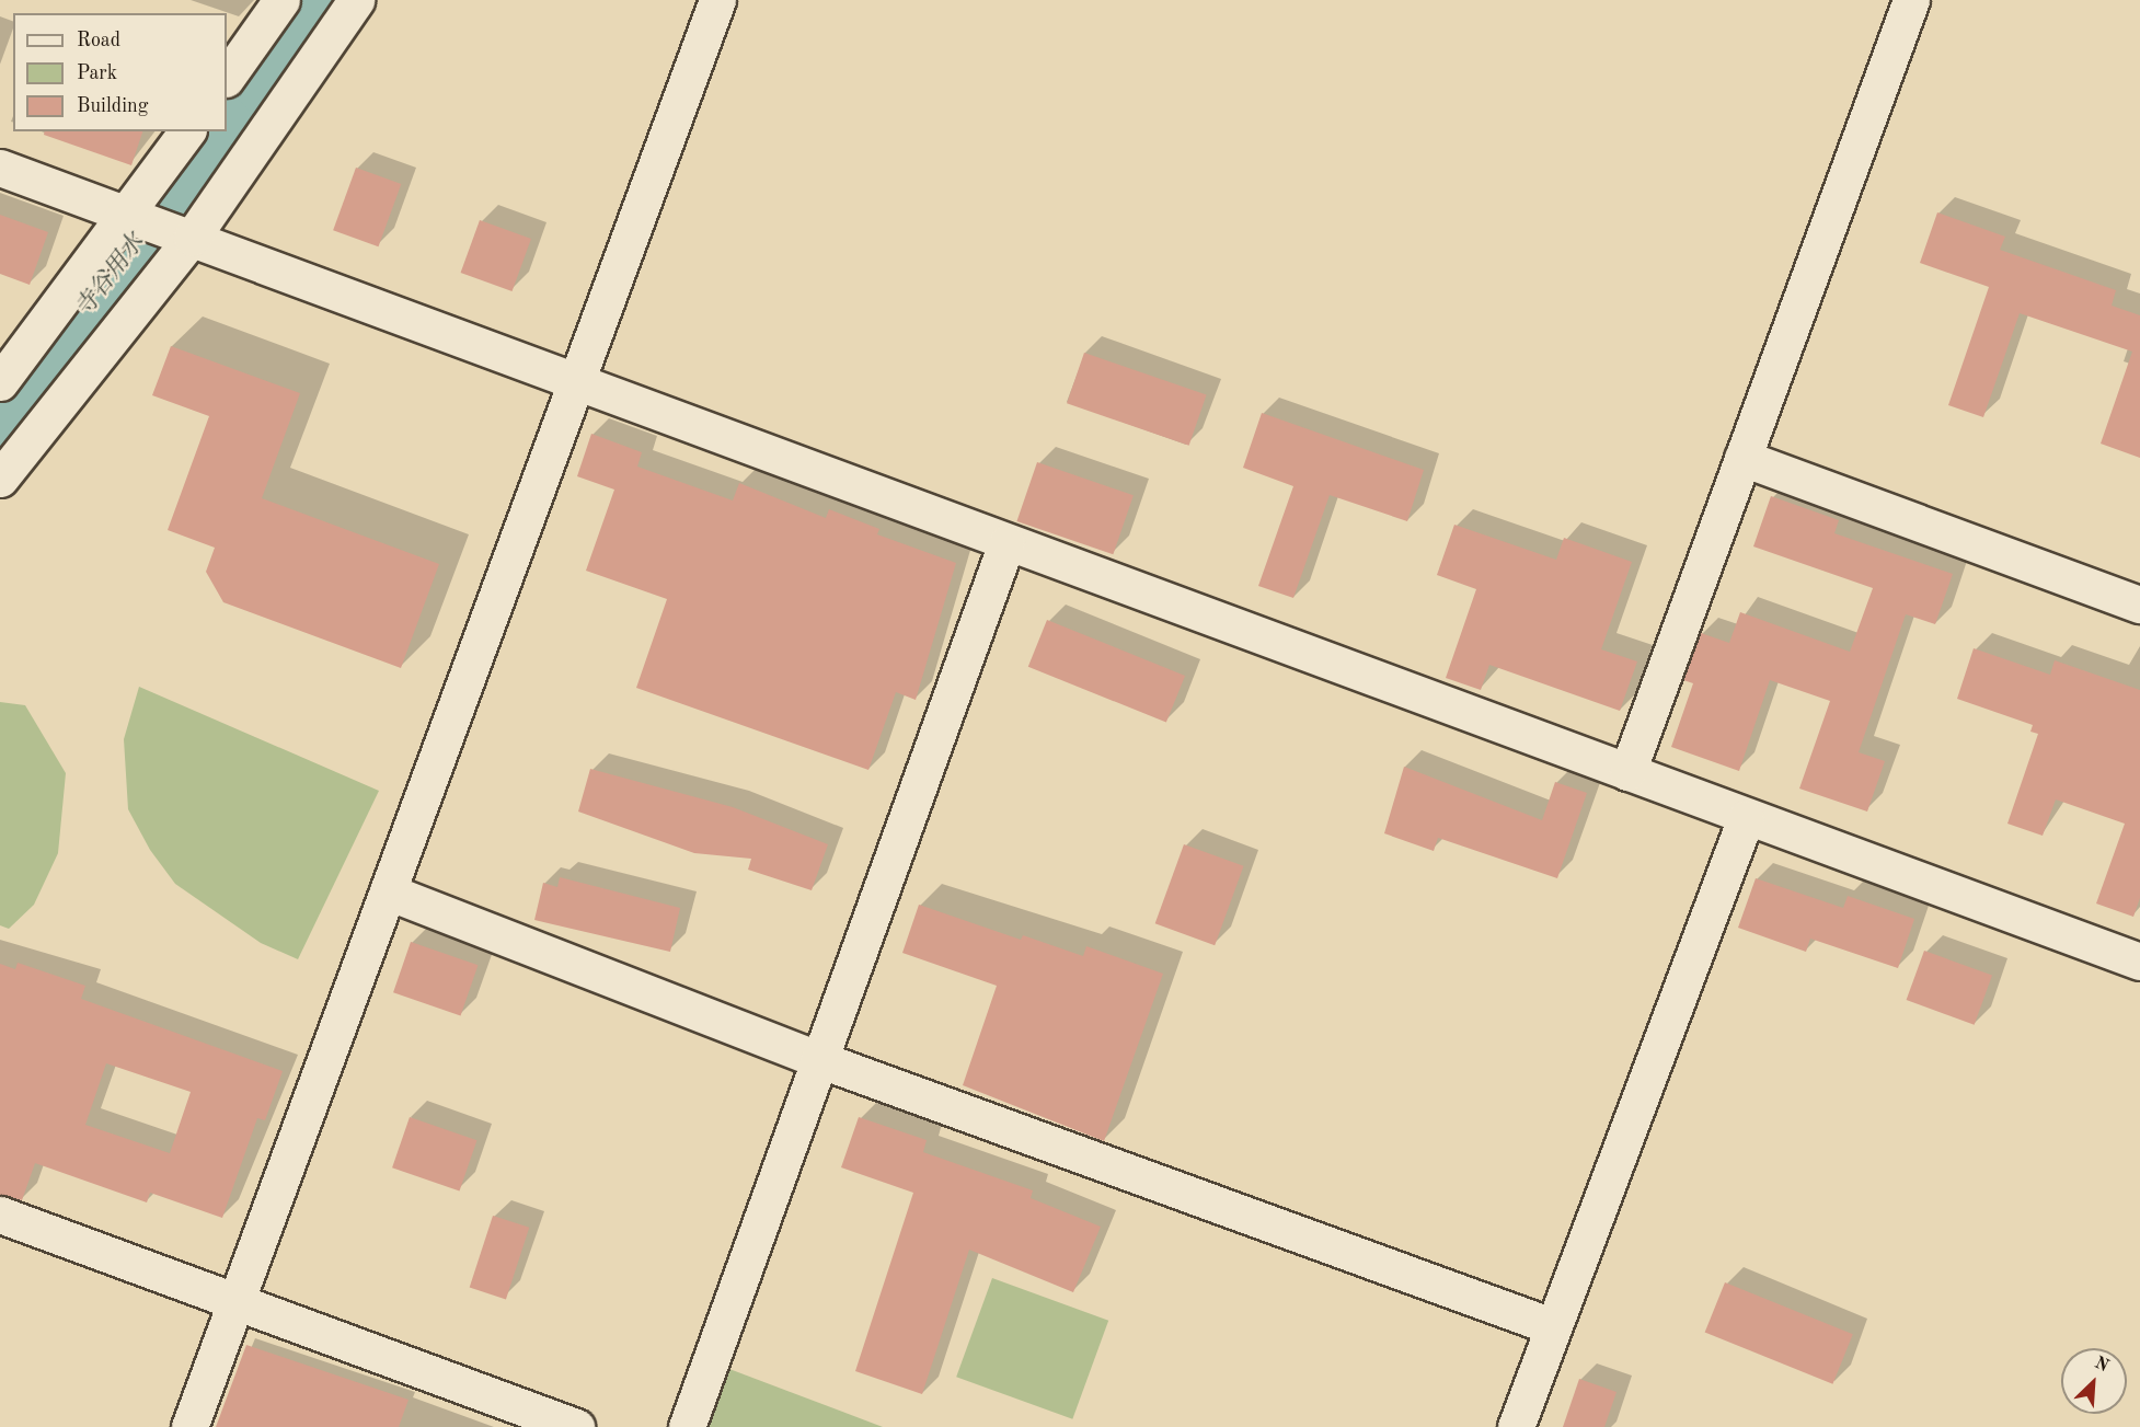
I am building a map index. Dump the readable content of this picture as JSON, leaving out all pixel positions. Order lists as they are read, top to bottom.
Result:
{
  "water": ["寺谷用水"],
  "legend": ["Road", "Park", "Building"],
  "north": "top right"
}
